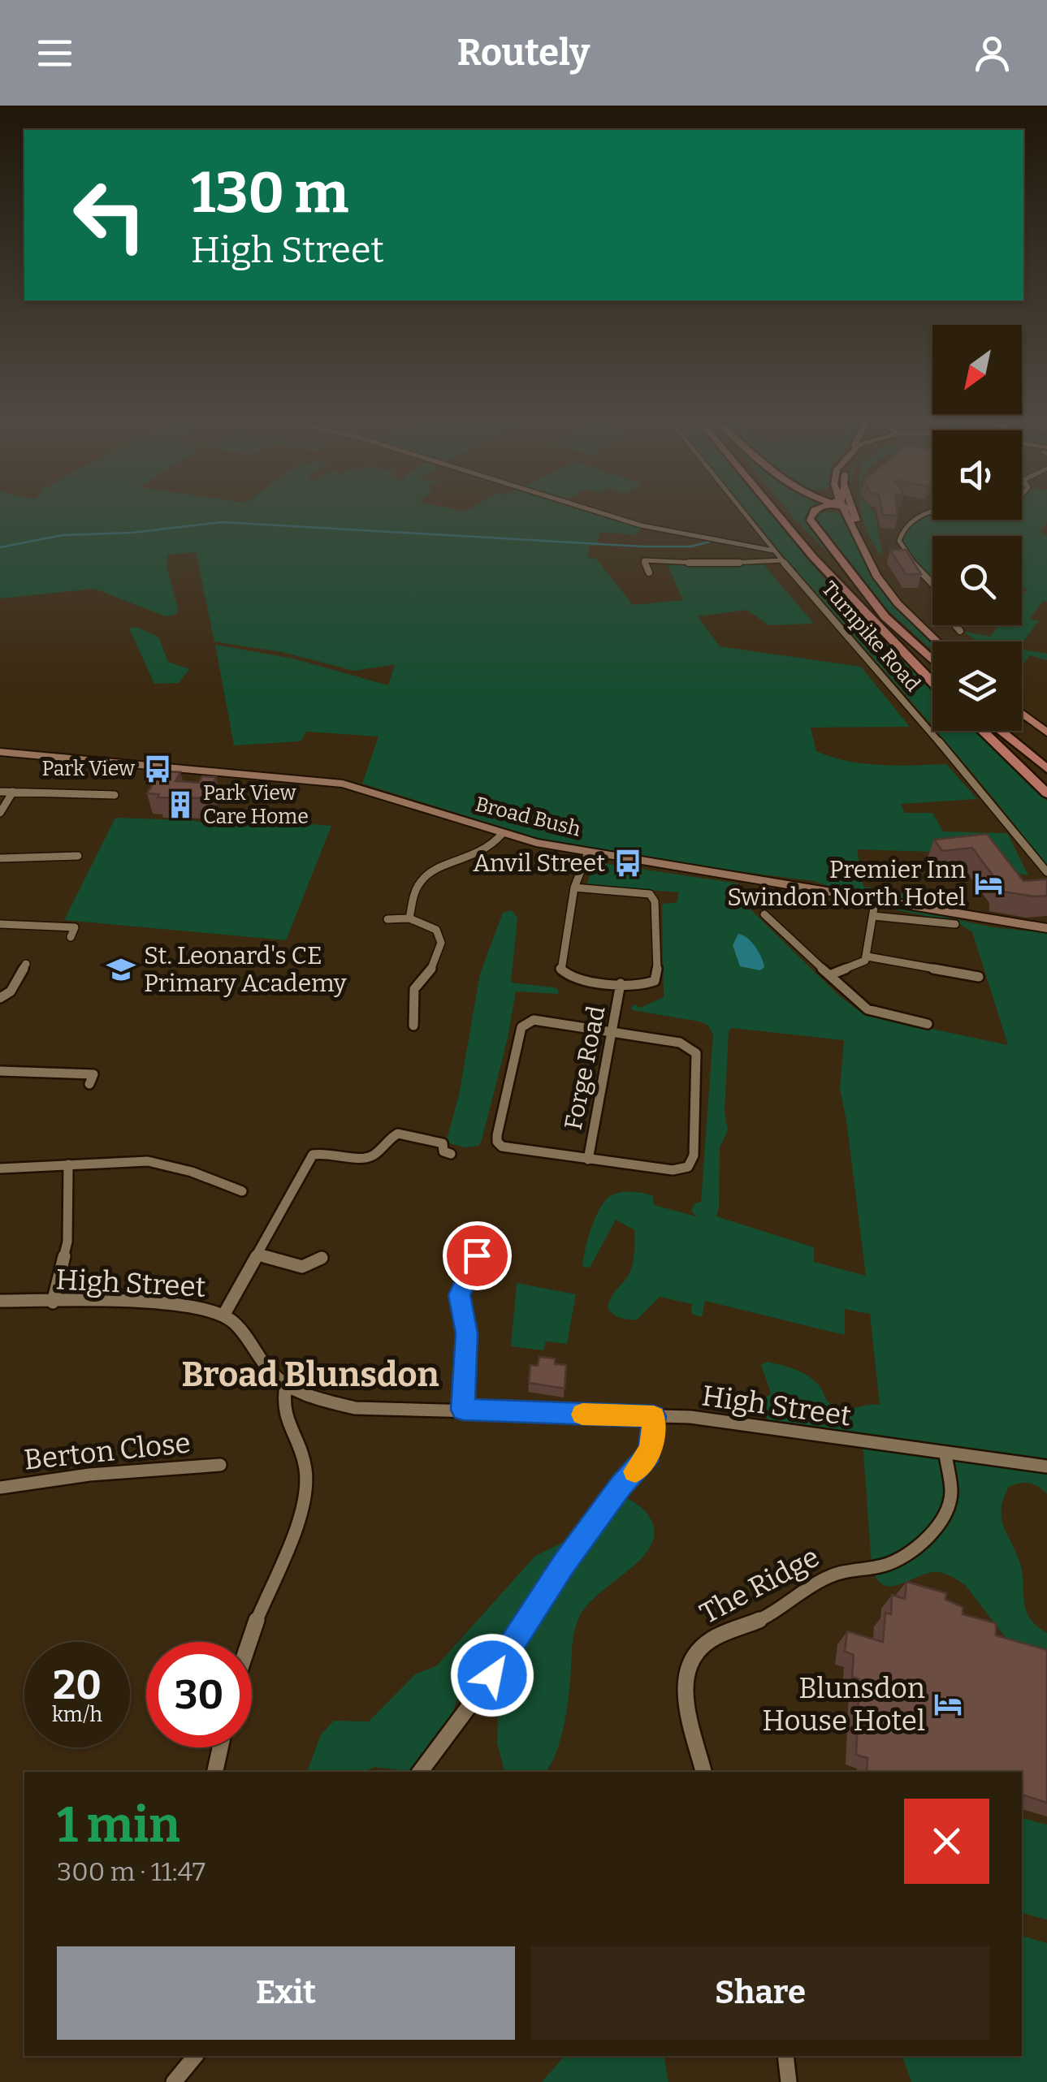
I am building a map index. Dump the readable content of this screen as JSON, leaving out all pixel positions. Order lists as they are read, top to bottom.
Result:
{
  "streets": {
    "main road": ["Broad Bush"],
    "street": [
      "Turnpike Road",
      "Forge Road",
      "High Street",
      "Berton Close",
      "The Ridge"
    ]
  },
  "crossings": [
    ["High Street", "The Ridge"]
  ],
  "districts": ["Broad Blunsdon"],
  "places": {
    "bus stop": ["Park View", "Anvil Street"],
    "building": ["Park View Care Home"],
    "hotel": ["Premier Inn Swindon North Hotel", "Blunsdon House Hotel"],
    "school or university": ["St. Leonard's CE Primary Academy"]
  },
  "north": "bottom left",
  "page": {
    "header": "Routely",
    "turn": ["130 m", "High Street"],
    "speed": "20 km/h",
    "limit": "30",
    "heading": ["1 min", "300 m · 11:47"],
    "buttons": ["Exit", "Share"]
  }
}
